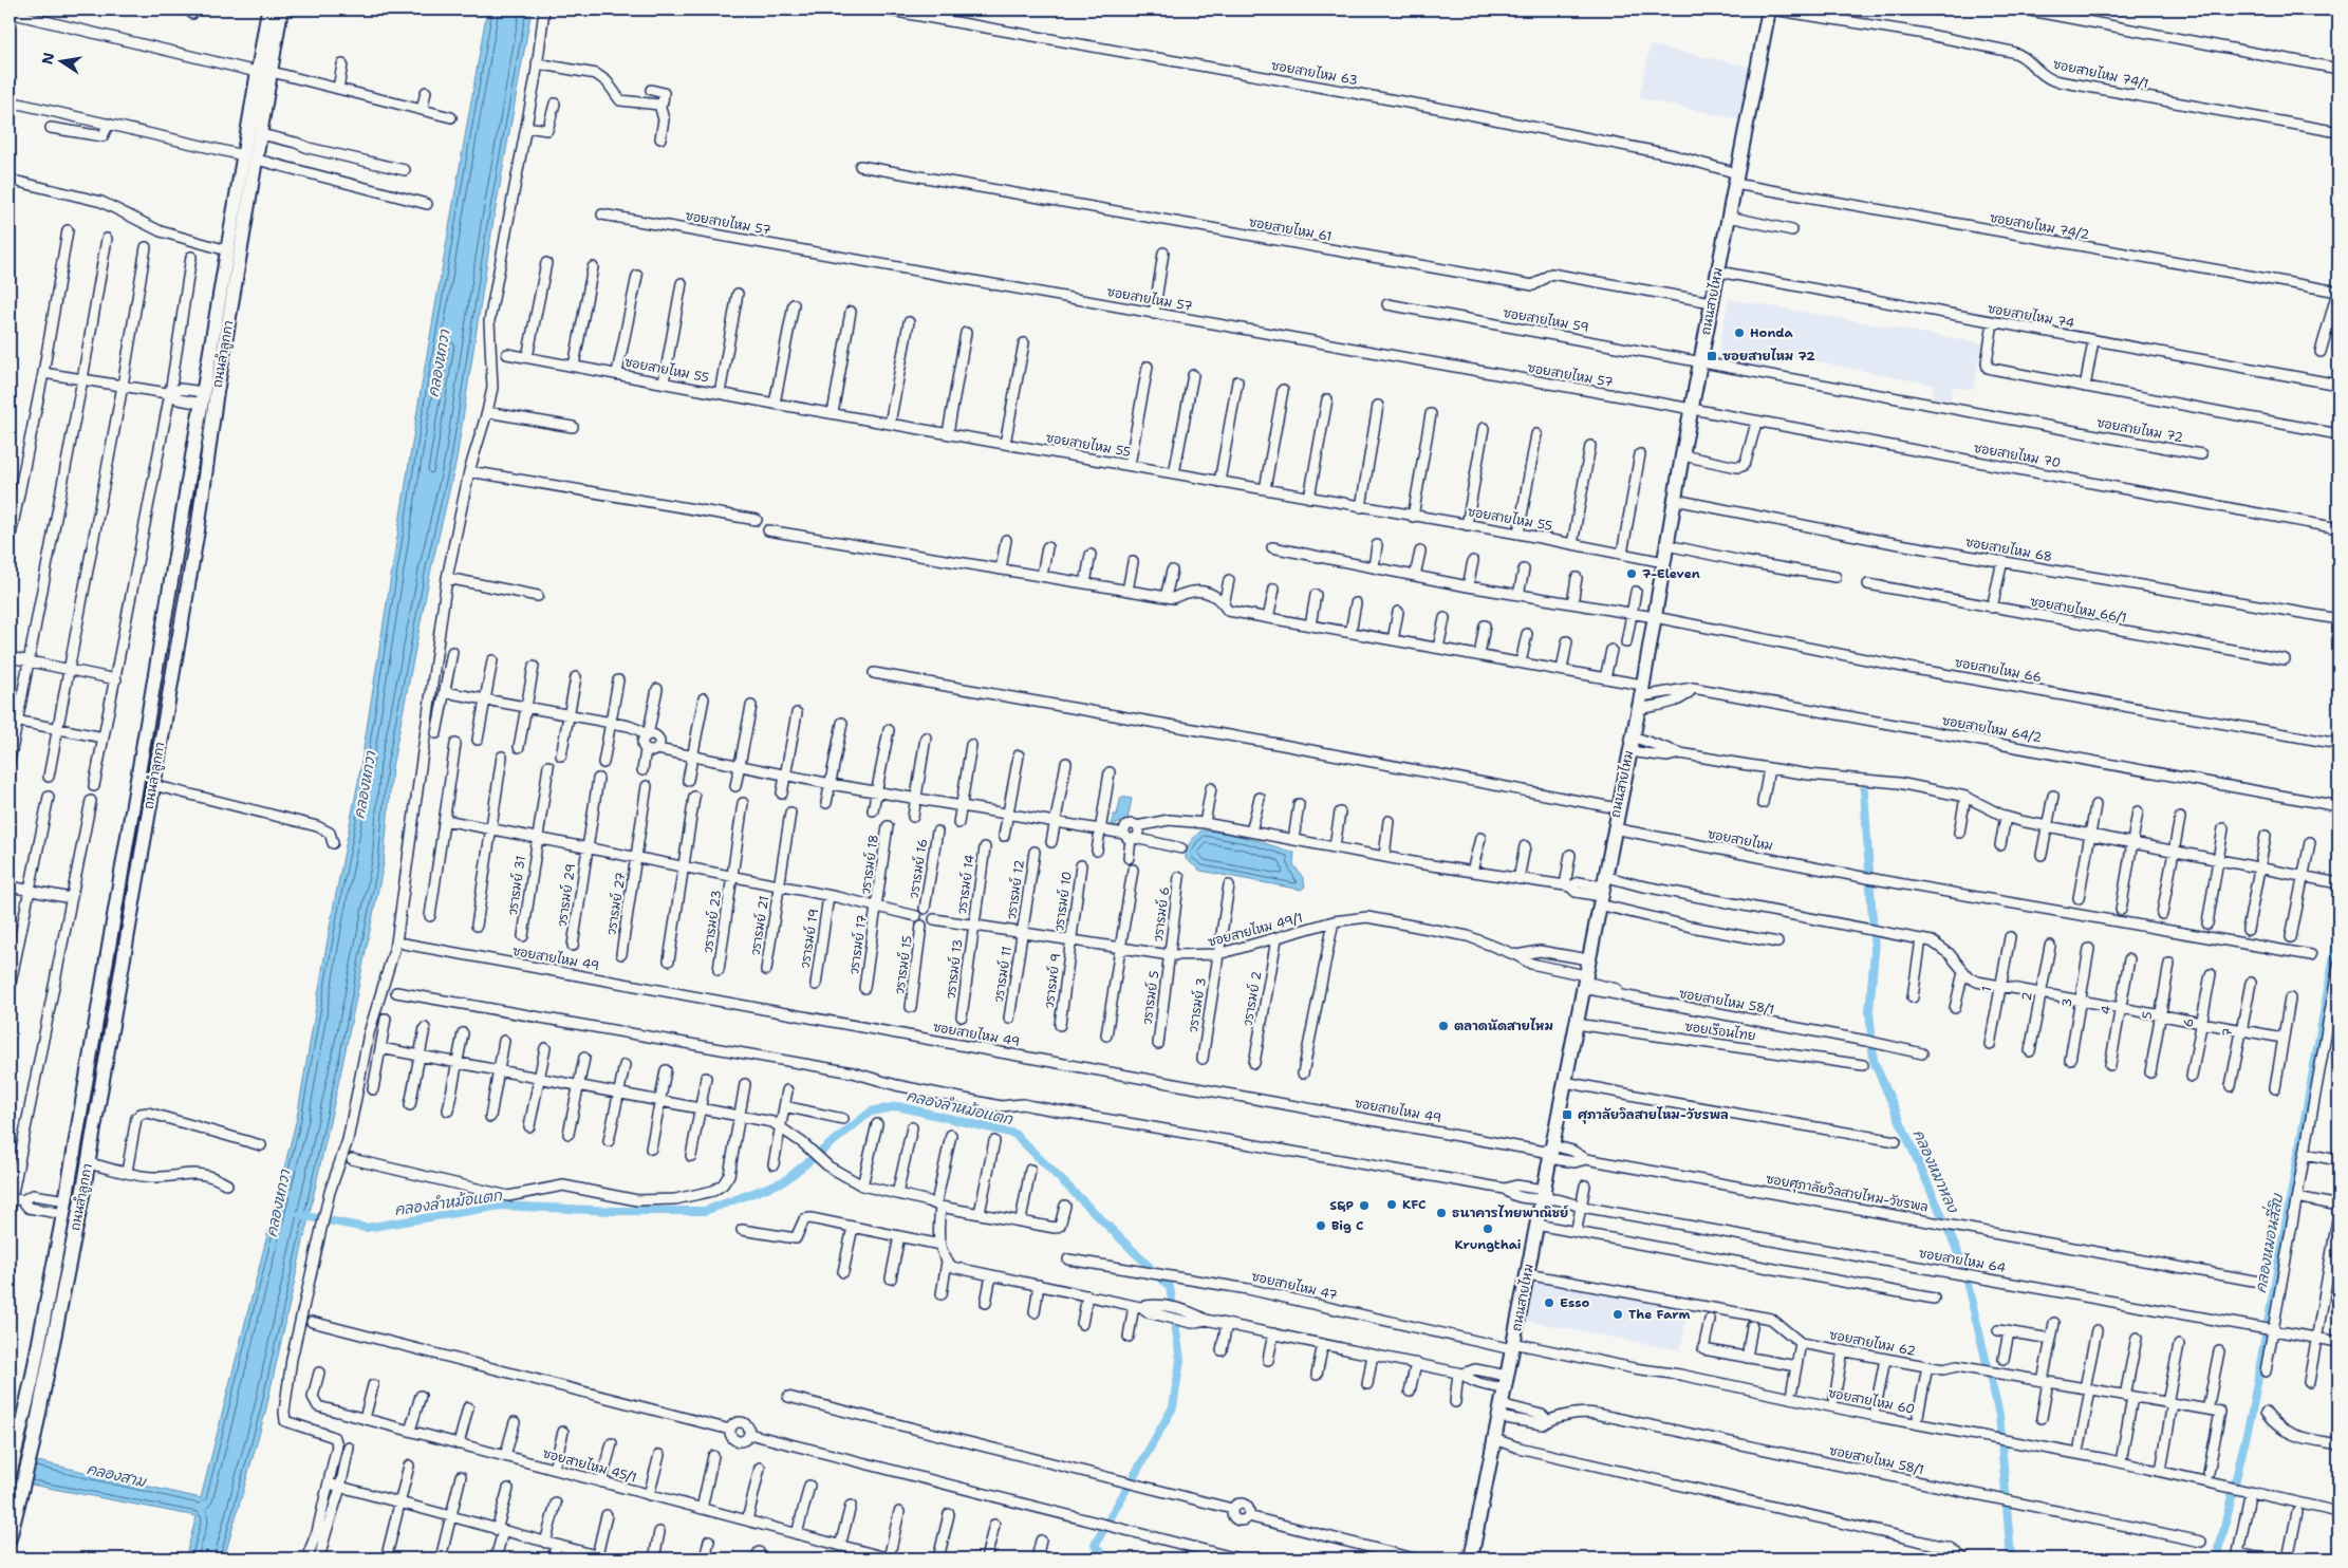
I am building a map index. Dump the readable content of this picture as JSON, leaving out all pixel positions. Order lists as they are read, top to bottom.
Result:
{
  "streets": {
    "main road": ["ถนนสายไหม", "ถนนลำลูกกา"],
    "street": [
      "ซอยสายไหม 63",
      "ซอยสายไหม 74/1",
      "ซอยสายไหม 57",
      "ซอยสายไหม 74/2",
      "ซอยสายไหม 61",
      "ซอยสายไหม 74",
      "ซอยสายไหม 59",
      "ซอยสายไหม 55",
      "ซอยสายไหม 72",
      "ซอยสายไหม 70",
      "ซอยสายไหม 68",
      "ซอยสายไหม 66/1",
      "ซอยสายไหม 66",
      "ซอยสายไหม 64/2",
      "ซอยสายไหม",
      "วรารมย์ 18",
      "วรารมย์ 16",
      "วรารมย์ 14",
      "วรารมย์ 31",
      "วรารมย์ 12",
      "วรารมย์ 29",
      "วรารมย์ 10",
      "วรารมย์ 27",
      "วรารมย์ 6",
      "วรารมย์ 23",
      "วรารมย์ 21",
      "ซอยสายไหม 49/1",
      "วรารมย์ 19",
      "วรารมย์ 17",
      "ซอยสายไหม 49",
      "วรารมย์ 15",
      "วรารมย์ 13",
      "วรารมย์ 11",
      "วรารมย์ 9",
      "1",
      "2",
      "วรารมย์ 5",
      "วรารมย์ 2",
      "ซอยสายไหม 58/1",
      "3",
      "วรารมย์ 3",
      "4",
      "5",
      "6",
      "ซอยเรือนไทย",
      "7",
      "ซอยศุภาลัยวิลสายไหม-วัชรพล",
      "ซอยสายไหม 64",
      "ซอยสายไหม 47",
      "ซอยสายไหม 62",
      "ซอยสายไหม 60",
      "ซอยสายไหม 45/1"
    ]
  },
  "crossings": [
    ["ซอยสายไหม 63", "ซอยสายไหม 74/2"],
    ["ซอยสายไหม 63", "ถนนสายไหม"],
    ["ซอยสายไหม 74/1", "ถนนสายไหม"],
    ["ซอยสายไหม 57", "ถนนสายไหม"],
    ["ซอยสายไหม 57", "ซอยสายไหม 70"],
    ["ซอยสายไหม 74/2", "ถนนสายไหม"],
    ["ซอยสายไหม 61", "ถนนสายไหม"],
    ["ถนนสายไหม", "ซอยสายไหม 74"],
    ["ถนนสายไหม", "ซอยสายไหม 59"],
    ["ถนนสายไหม", "ซอยสายไหม 55"],
    ["ถนนสายไหม", "ซอยสายไหม 72"],
    ["ถนนสายไหม", "ซอยสายไหม 70"],
    ["ถนนสายไหม", "ซอยสายไหม 68"],
    ["ถนนสายไหม", "ซอยสายไหม 66"],
    ["ถนนสายไหม", "ซอยสายไหม 64/2"],
    ["ถนนสายไหม", "ซอยสายไหม"],
    ["ถนนสายไหม", "ซอยสายไหม 49/1"],
    ["ถนนสายไหม", "ซอยสายไหม 49"],
    ["ถนนสายไหม", "ซอยสายไหม 58/1"],
    ["ถนนสายไหม", "ซอยเรือนไทย"],
    ["ถนนสายไหม", "ซอยสายไหม 64"],
    ["ถนนสายไหม", "ซอยสายไหม 47"],
    ["ถนนสายไหม", "ซอยสายไหม 62"],
    ["ถนนสายไหม", "ซอยสายไหม 60"],
    ["ซอยสายไหม 59", "ซอยสายไหม 72"],
    ["วรารมย์ 18", "วรารมย์ 17"],
    ["วรารมย์ 16", "ซอยสายไหม 49/1"],
    ["วรารมย์ 16", "วรารมย์ 15"],
    ["วรารมย์ 14", "ซอยสายไหม 49/1"],
    ["วรารมย์ 14", "วรารมย์ 13"],
    ["วรารมย์ 12", "ซอยสายไหม 49/1"],
    ["วรารมย์ 12", "วรารมย์ 11"],
    ["วรารมย์ 10", "ซอยสายไหม 49/1"],
    ["วรารมย์ 10", "วรารมย์ 9"],
    ["วรารมย์ 6", "ซอยสายไหม 49/1"],
    ["วรารมย์ 6", "วรารมย์ 5"],
    ["ซอยสายไหม 49/1", "วรารมย์ 15"],
    ["ซอยสายไหม 49/1", "วรารมย์ 13"],
    ["ซอยสายไหม 49/1", "วรารมย์ 11"],
    ["ซอยสายไหม 49/1", "วรารมย์ 9"],
    ["ซอยสายไหม 49/1", "วรารมย์ 5"],
    ["ซอยสายไหม 49/1", "วรารมย์ 2"],
    ["ซอยสายไหม 49/1", "ซอยสายไหม 58/1"],
    ["ซอยสายไหม 49/1", "วรารมย์ 3"],
    ["ซอยสายไหม 49", "ซอยศุภาลัยวิลสายไหม-วัชรพล"],
    ["ซอยสายไหม 47", "ซอยสายไหม 60"]
  ],
  "water": [
    "คลองหกวา",
    "คลองลำหม้อแตก",
    "คลองหมาหลง",
    "คลองหมอนสี่สิบ",
    "คลองสาม"
  ],
  "places": {
    "other": [
      "Honda",
      "7-Eleven",
      "ตลาดนัดสายไหม",
      "KFC",
      "S&P",
      "ธนาคารไทยพาณิชย์",
      "Big C",
      "Krungthai",
      "Esso",
      "The Farm"
    ],
    "transit": ["ซอยสายไหม 72", "ศุภาลัยวิลสายไหม-วัชรพล"]
  },
  "north": "left"
}
